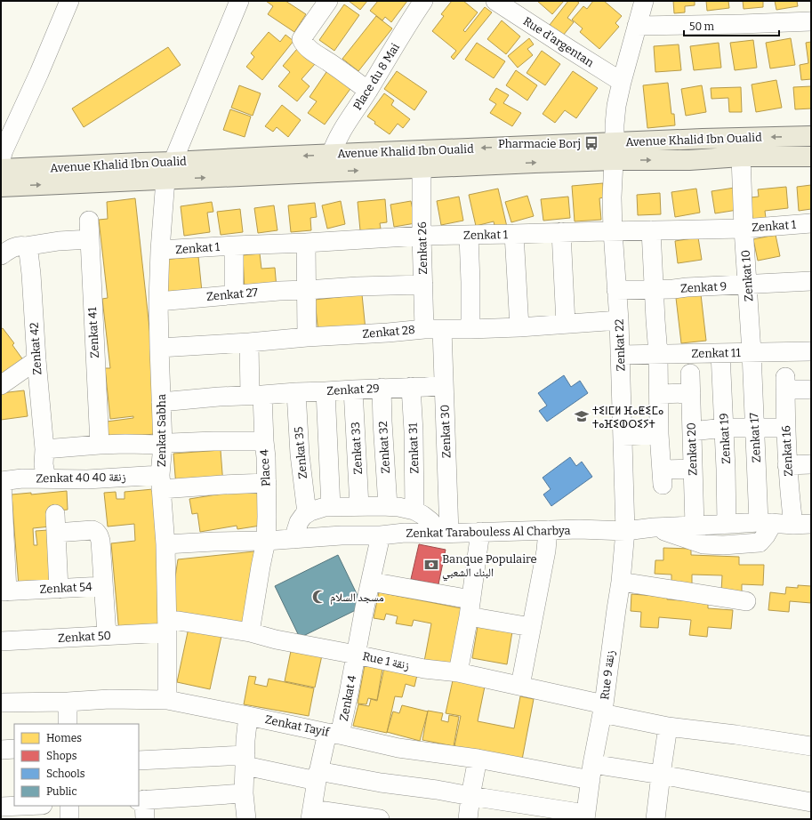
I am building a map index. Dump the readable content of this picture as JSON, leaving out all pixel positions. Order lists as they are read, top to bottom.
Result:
{
  "streets": {
    "main road": ["Avenue Khalid Ibn Oualid"],
    "street": [
      "Rue d'argentan",
      "Place du 8 Mai",
      "Zenkat 1",
      "Zenkat 26",
      "Zenkat 10",
      "Zenkat 9",
      "Zenkat 27",
      "Zenkat 28",
      "Zenkat 41",
      "Zenkat 22",
      "Zenkat 42",
      "Zenkat 11",
      "Zenkat 29",
      "Zenkat Sabha",
      "Zenkat 30",
      "Zenkat 17",
      "Zenkat 19",
      "Zenkat 32",
      "Zenkat 33",
      "Zenkat 31",
      "Zenkat 20",
      "Zenkat 16",
      "Zenkat 35",
      "Place 4",
      "Zenkat 40 زنقة 40",
      "Zenkat Tarabouless Al Charbya",
      "Zenkat 54",
      "Zenkat 50",
      "Rue 1 زنقة",
      "Rue 9 زنقة",
      "Zenkat 4",
      "Zenkat Tayif"
    ]
  },
  "crossings": [
    ["Rue d'argentan", "Zenkat 22"],
    ["Place du 8 Mai", "Avenue Khalid Ibn Oualid"],
    ["Avenue Khalid Ibn Oualid", "Zenkat 26"],
    ["Avenue Khalid Ibn Oualid", "Zenkat 10"],
    ["Avenue Khalid Ibn Oualid", "Zenkat 22"],
    ["Avenue Khalid Ibn Oualid", "Zenkat Sabha"],
    ["Zenkat 1", "Zenkat 26"],
    ["Zenkat 1", "Zenkat 10"],
    ["Zenkat 1", "Zenkat 22"],
    ["Zenkat 1", "Zenkat Sabha"],
    ["Zenkat 26", "Zenkat 27"],
    ["Zenkat 26", "Zenkat 28"],
    ["Zenkat 26", "Zenkat 30"],
    ["Zenkat 10", "Zenkat 9"],
    ["Zenkat 10", "Zenkat 11"],
    ["Zenkat 10", "Zenkat 17"],
    ["Zenkat 9", "Zenkat 22"],
    ["Zenkat 27", "Zenkat Sabha"],
    ["Zenkat 28", "Zenkat 22"],
    ["Zenkat 28", "Zenkat Sabha"],
    ["Zenkat 28", "Zenkat 30"],
    ["Zenkat 28", "Place 4"],
    ["Zenkat 22", "Zenkat 11"],
    ["Zenkat 22", "Zenkat Tarabouless Al Charbya"],
    ["Zenkat 22", "Rue 9 زنقة"],
    ["Zenkat 42", "Zenkat 40 زنقة 40"],
    ["Zenkat 11", "Zenkat 17"],
    ["Zenkat 11", "Zenkat 19"],
    ["Zenkat 29", "Zenkat Sabha"],
    ["Zenkat 29", "Zenkat 30"],
    ["Zenkat 29", "Zenkat 32"],
    ["Zenkat 29", "Zenkat 33"],
    ["Zenkat 29", "Zenkat 31"],
    ["Zenkat 29", "Zenkat 35"],
    ["Zenkat 29", "Place 4"],
    ["Zenkat Sabha", "Zenkat 40 زنقة 40"],
    ["Zenkat Sabha", "Zenkat Tarabouless Al Charbya"],
    ["Zenkat Sabha", "Zenkat 50"],
    ["Zenkat Sabha", "Rue 1 زنقة"],
    ["Zenkat Sabha", "Zenkat Tayif"],
    ["Zenkat 30", "Zenkat Tarabouless Al Charbya"],
    ["Zenkat 17", "Zenkat Tarabouless Al Charbya"],
    ["Zenkat 19", "Zenkat Tarabouless Al Charbya"],
    ["Zenkat 20", "Zenkat Tarabouless Al Charbya"],
    ["Zenkat 16", "Zenkat Tarabouless Al Charbya"],
    ["Place 4", "Zenkat 40 زنقة 40"],
    ["Place 4", "Zenkat Tarabouless Al Charbya"],
    ["Place 4", "Rue 1 زنقة"],
    ["Zenkat Tarabouless Al Charbya", "Rue 9 زنقة"],
    ["Zenkat Tarabouless Al Charbya", "Zenkat 4"],
    ["Zenkat 54", "Zenkat 50"],
    ["Zenkat 50", "Rue 1 زنقة"],
    ["Rue 1 زنقة", "Rue 9 زنقة"],
    ["Rue 1 زنقة", "Zenkat 4"],
    ["Rue 9 زنقة", "Zenkat Tayif"],
    ["Zenkat 4", "Zenkat Tayif"]
  ],
  "places": {
    "bus stop": ["Pharmacie Borj"],
    "school or university": ["ⵜⵉⵏⵎⵍ ⴼⴰⵟⵉⵎⴰ ⵜⴰⴼⵉⵀⵔⵉⵢⵜ"],
    "bank": ["Banque Populaire البنك الشعبي"],
    "mosque": ["مسجد السلام"]
  },
  "legend": [
    "Homes",
    "Shops",
    "Schools",
    "Public"
  ],
  "scale_bar": "50 m"
}
